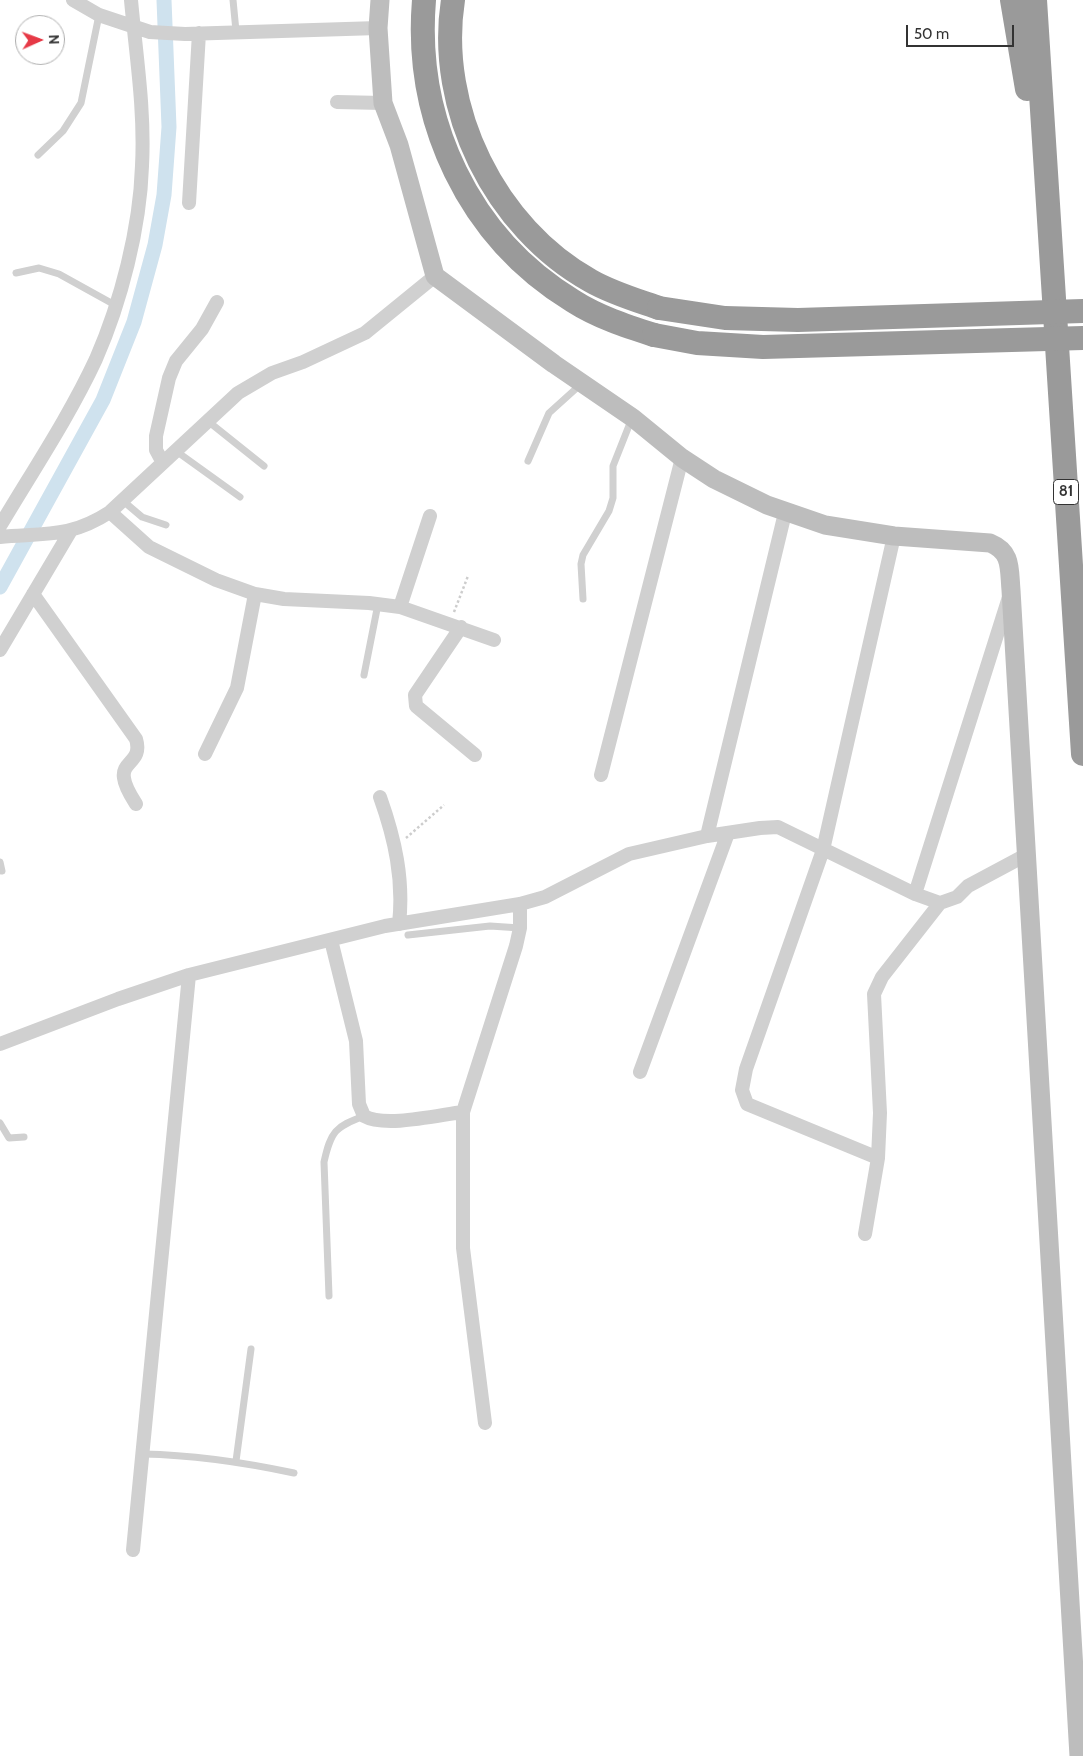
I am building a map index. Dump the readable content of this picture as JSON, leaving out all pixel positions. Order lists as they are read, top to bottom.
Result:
{
  "streets": {
    "highway": ["81"]
  },
  "scale_bar": "50 m",
  "north": "right"
}
